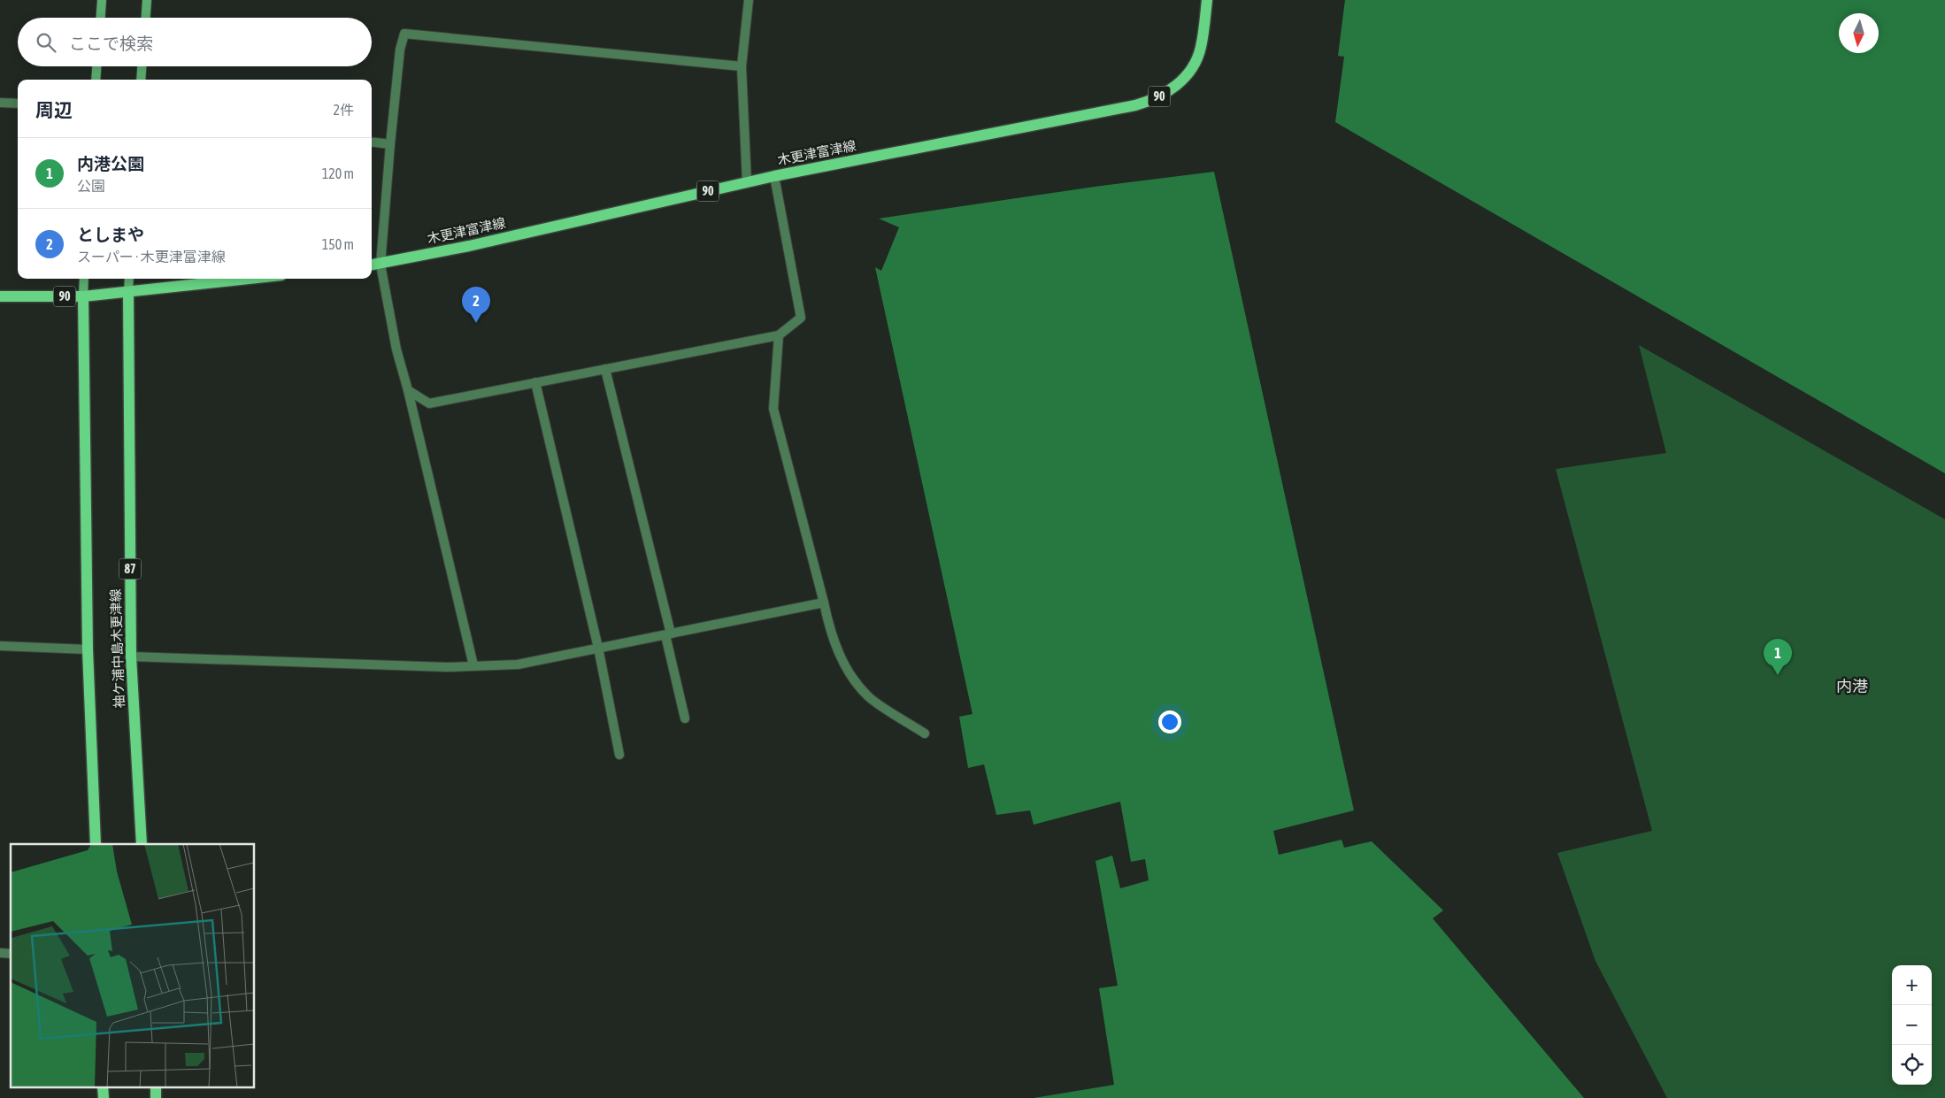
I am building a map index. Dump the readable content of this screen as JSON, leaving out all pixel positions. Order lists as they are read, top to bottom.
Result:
{
  "streets": {
    "main road": [
      "90",
      "木更津富津線",
      "87",
      "袖ケ浦中島木更津線"
    ]
  },
  "crossings": [
    ["90", "袖ケ浦中島木更津線"]
  ],
  "districts": ["内港"],
  "north": "bottom",
  "page": {
    "search": "ここで検索",
    "heading": ["周辺", "2件"],
    "list": [
      {
        "mark": "1",
        "name": "内港公園",
        "note": "公園",
        "value": "120 m"
      },
      {
        "mark": "2",
        "name": "としまや",
        "note": "スーパー · 木更津富津線",
        "value": "150 m"
      }
    ],
    "pins": ["2", "1"],
    "map_buttons": ["+", "−"]
  }
}
